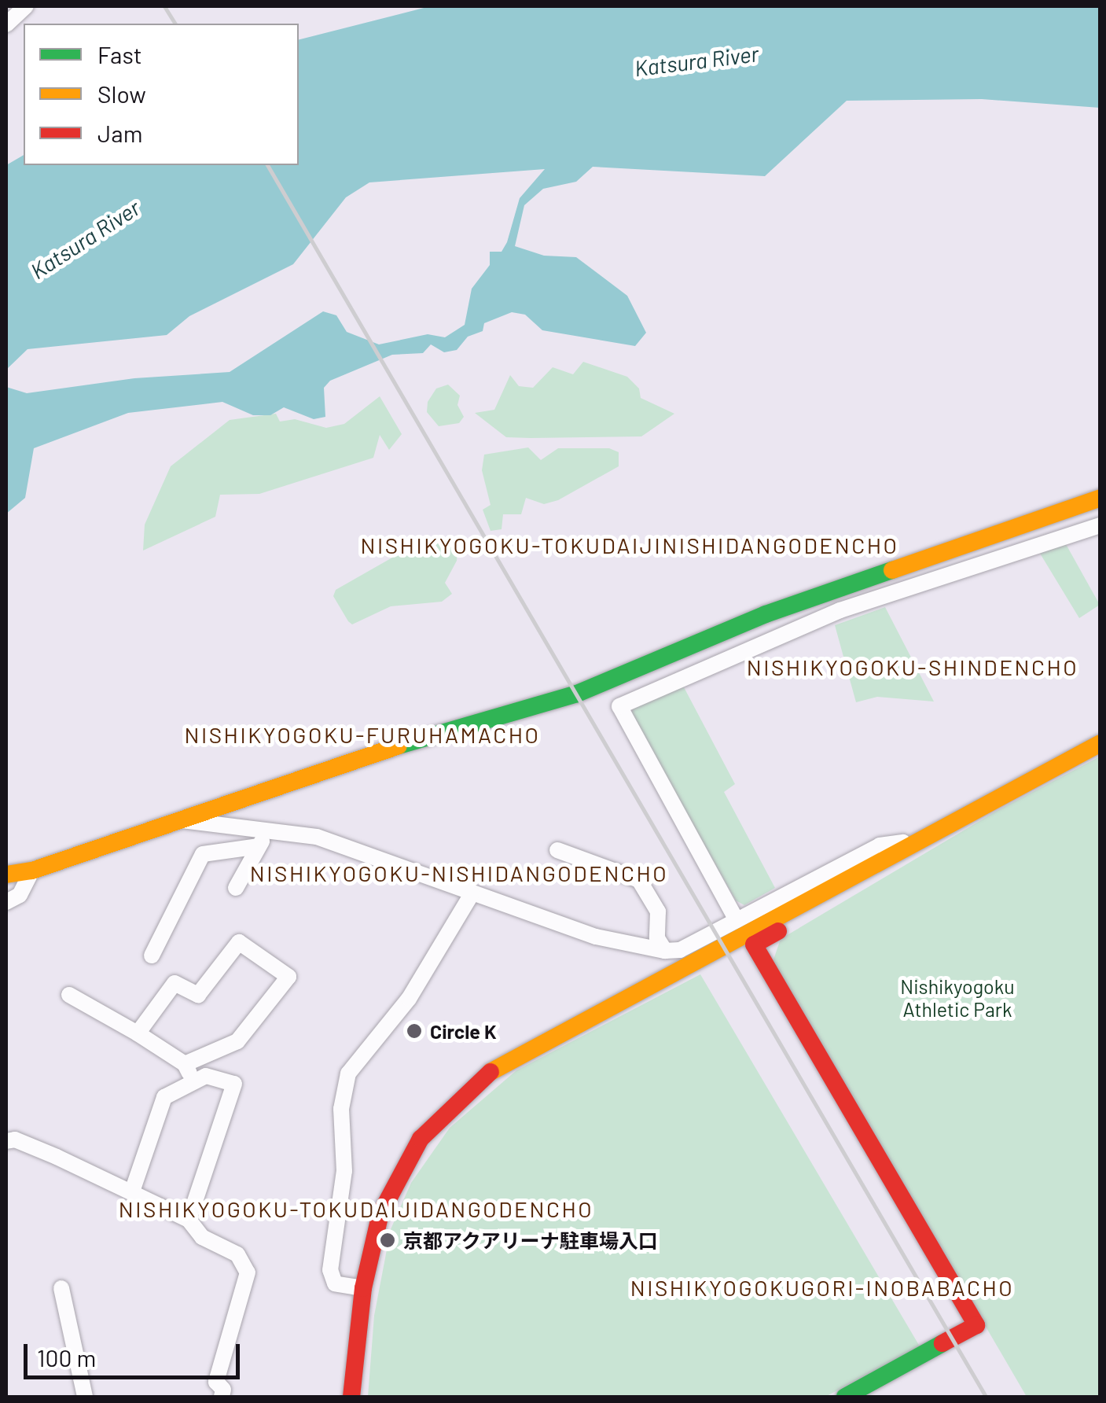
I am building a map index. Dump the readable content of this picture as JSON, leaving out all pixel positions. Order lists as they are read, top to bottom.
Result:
{
  "districts": [
    "NISHIKYOGOKU-TOKUDAIJINISHIDANGODENCHO",
    "NISHIKYOGOKU-SHINDENCHO",
    "NISHIKYOGOKU-FURUHAMACHO",
    "NISHIKYOGOKU-NISHIDANGODENCHO",
    "NISHIKYOGOKU-TOKUDAIJIDANGODENCHO",
    "NISHIKYOGOKUGORI-INOBABACHO"
  ],
  "water": ["Katsura River"],
  "parks": ["Nishikyogoku Athletic Park"],
  "places": ["Circle K", "京都アクアリーナ駐車場入口"],
  "legend": ["Fast", "Slow", "Jam"],
  "scale_bar": "100 m"
}
